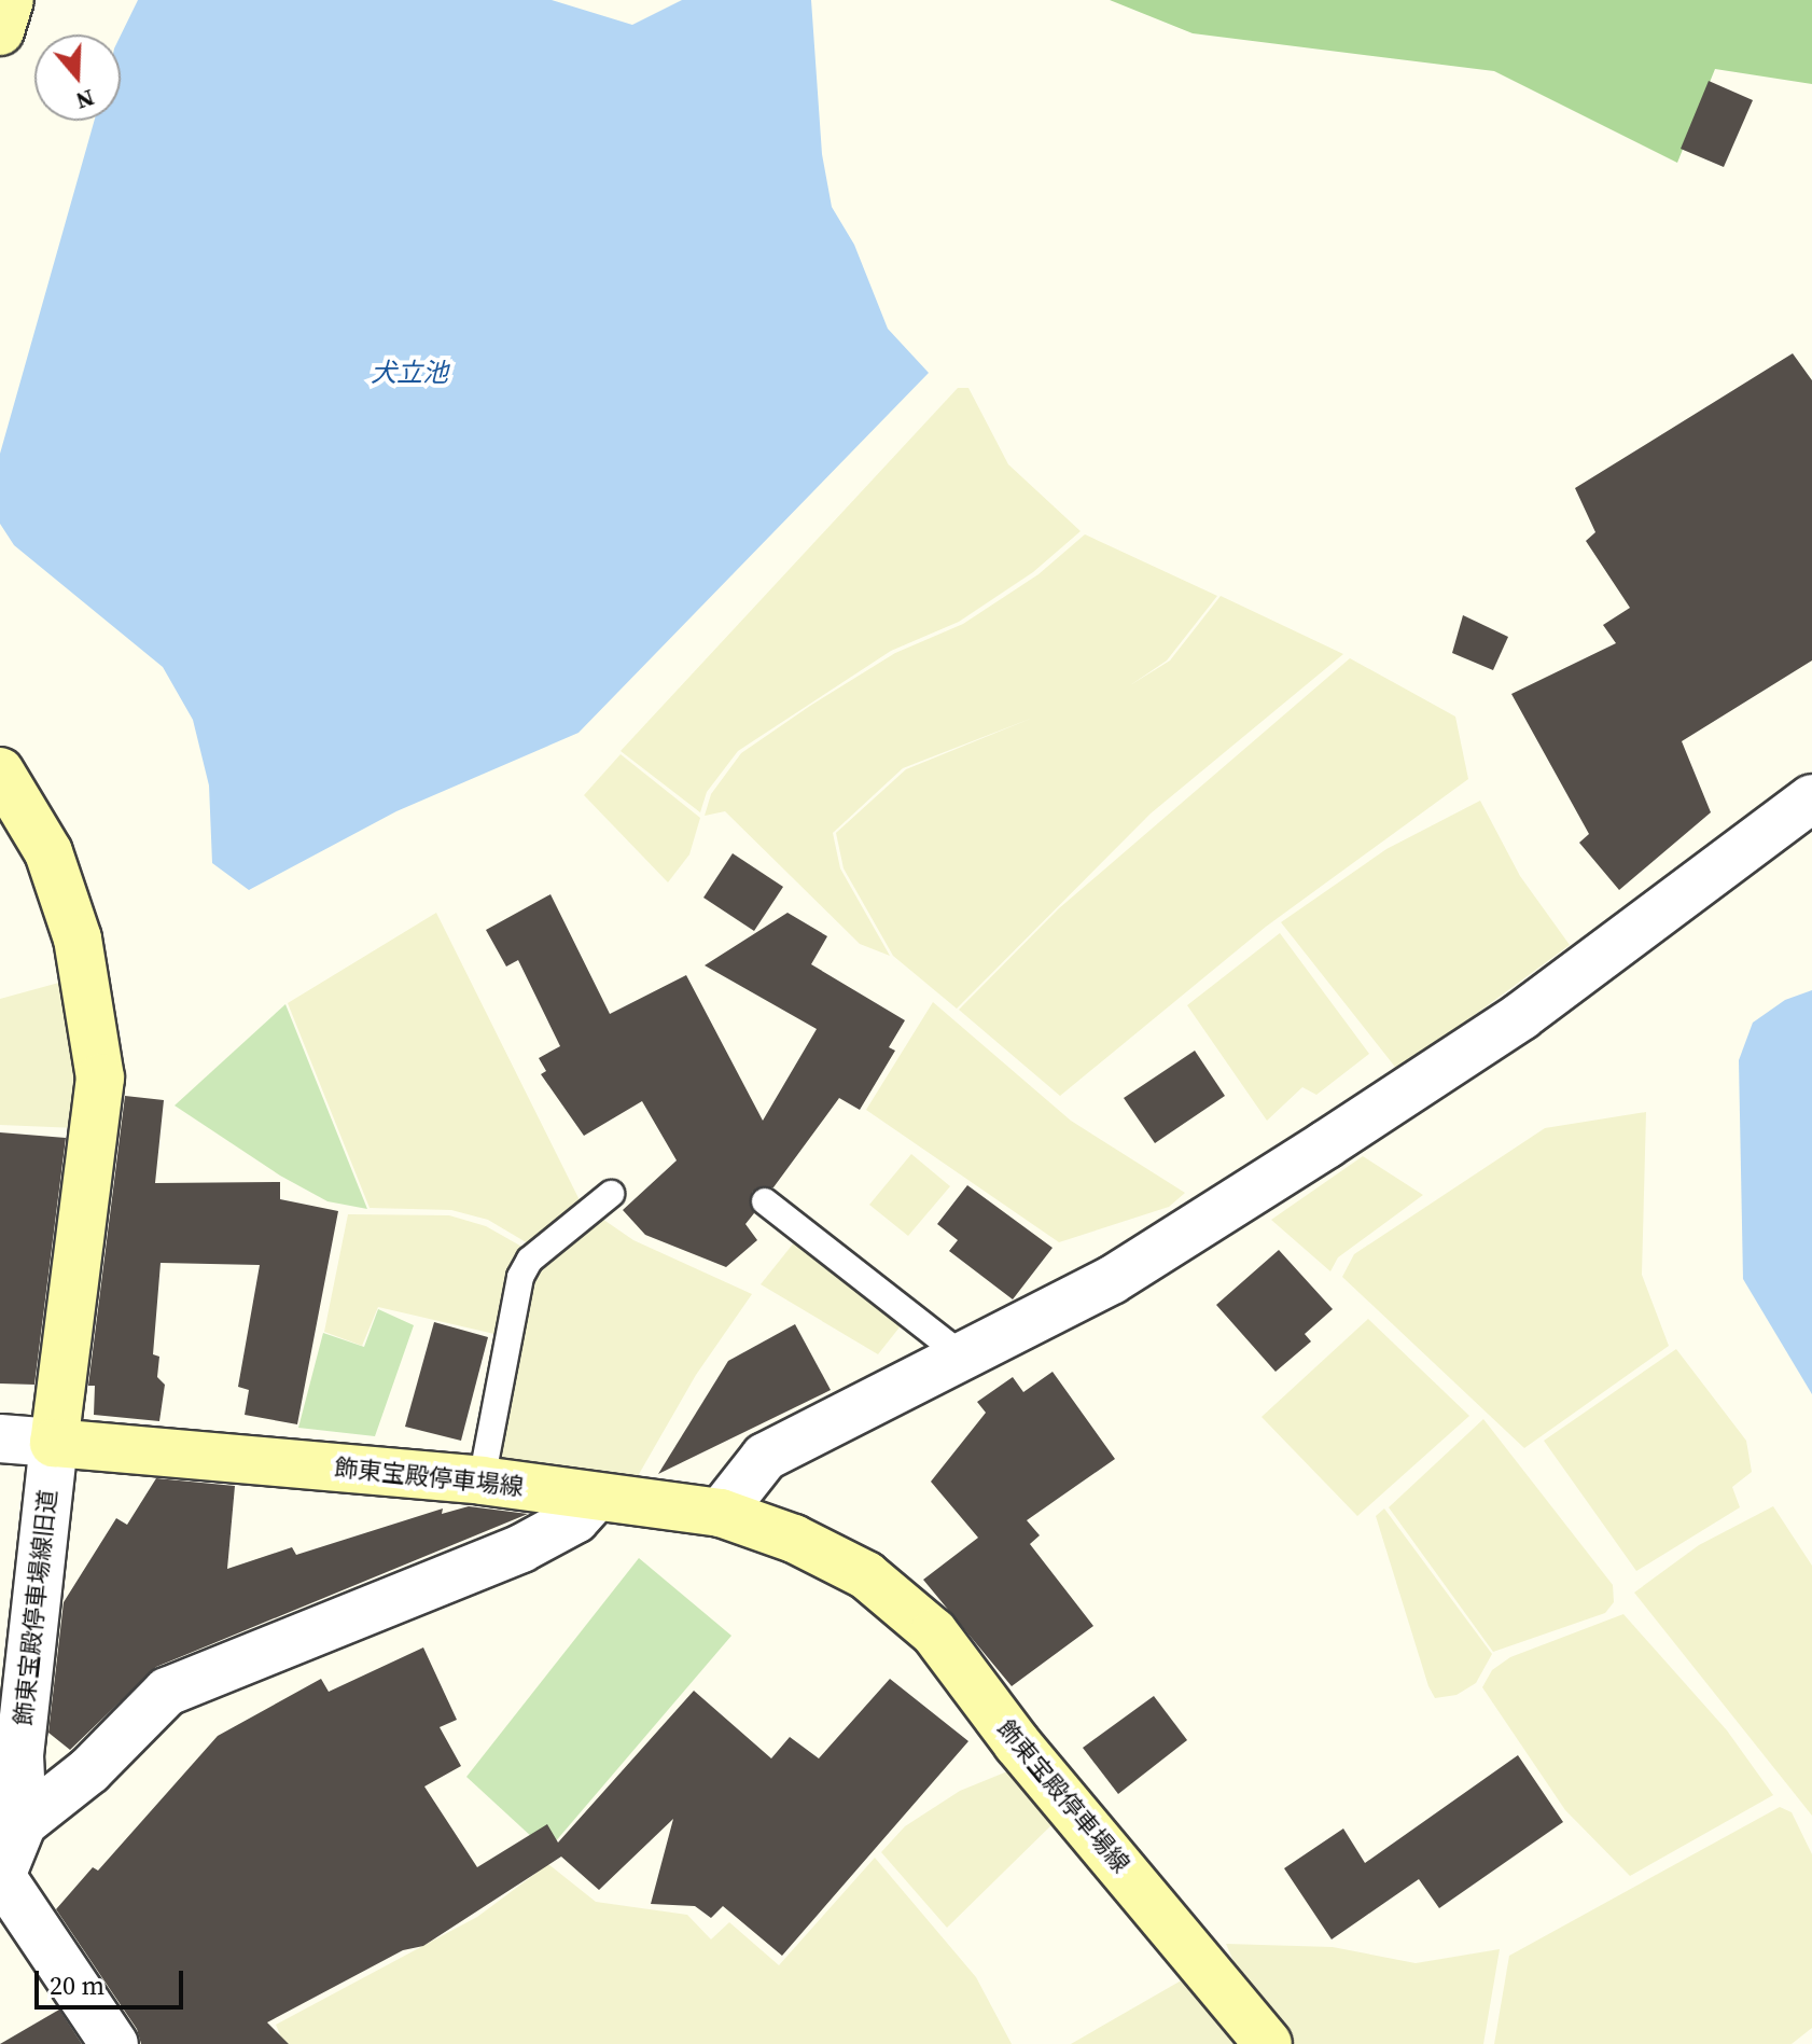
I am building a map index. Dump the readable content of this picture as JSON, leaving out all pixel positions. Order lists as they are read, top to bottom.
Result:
{
  "streets": {
    "main road": ["飾東宝殿停車場線"],
    "street": ["飾東宝殿停車場線旧道"]
  },
  "crossings": [
    ["飾東宝殿停車場線", "飾東宝殿停車場線旧道"]
  ],
  "water": ["犬立池"],
  "scale_bar": "20 m",
  "north": "bottom"
}
